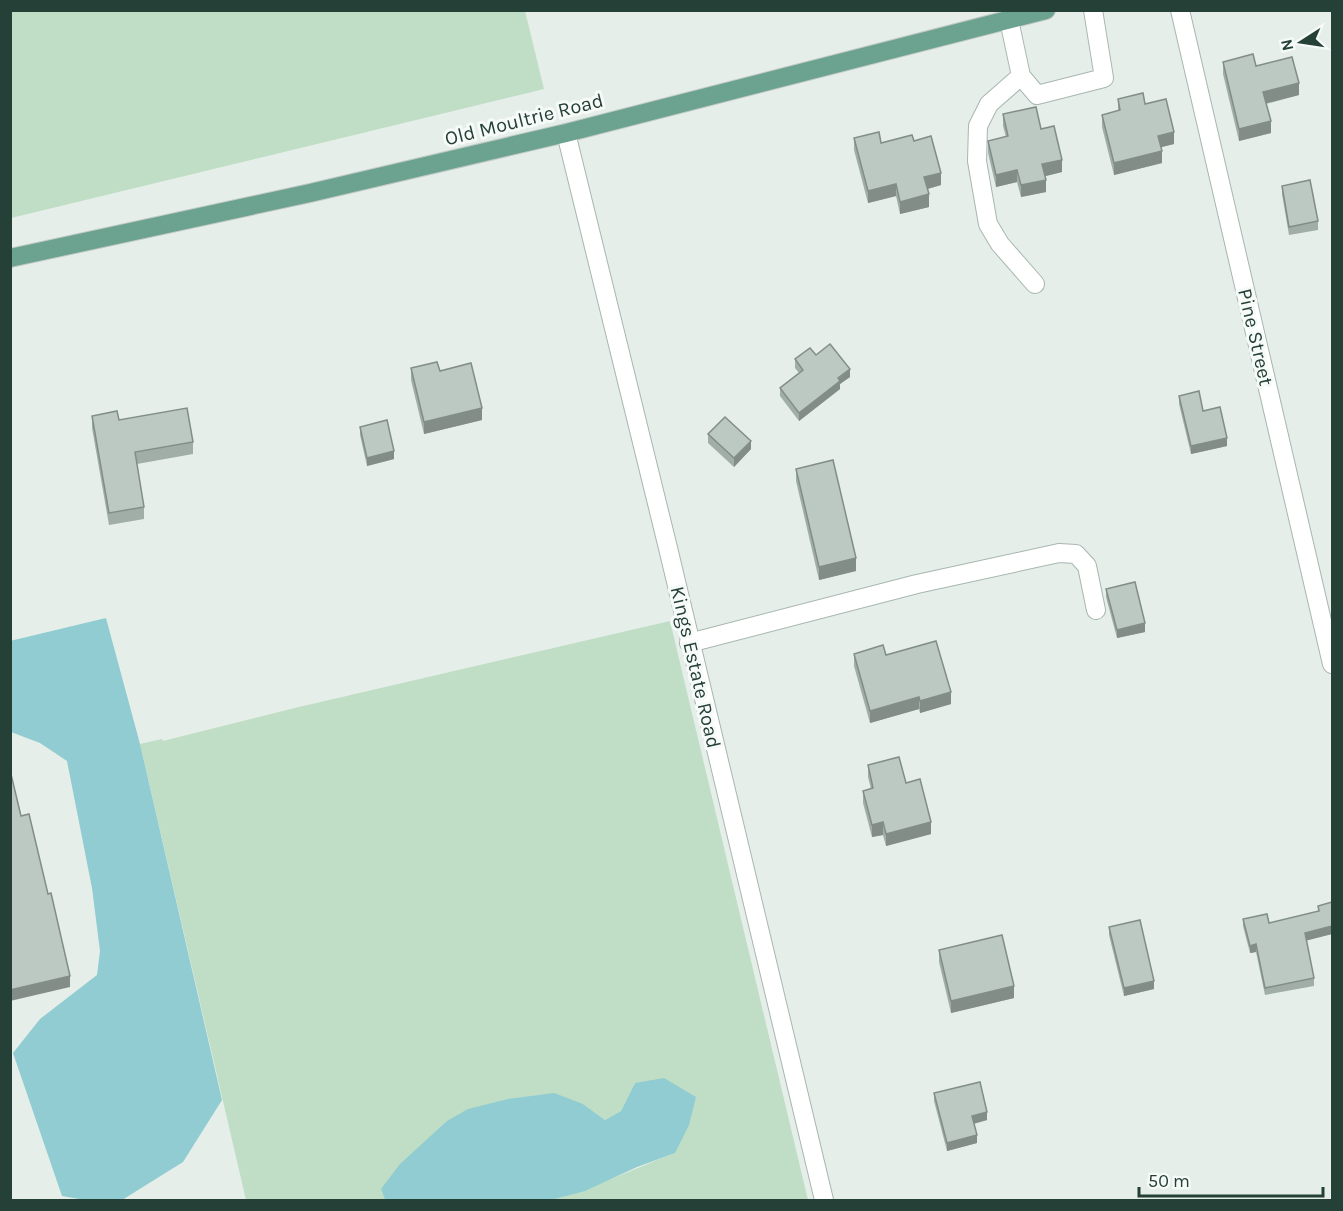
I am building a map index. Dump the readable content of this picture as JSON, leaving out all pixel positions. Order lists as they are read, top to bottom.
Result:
{
  "streets": {
    "main road": ["Old Moultrie Road"],
    "street": ["Pine Street", "Kings Estate Road"]
  },
  "crossings": [
    ["Old Moultrie Road", "Kings Estate Road"]
  ],
  "scale_bar": "50 m",
  "north": "left"
}
